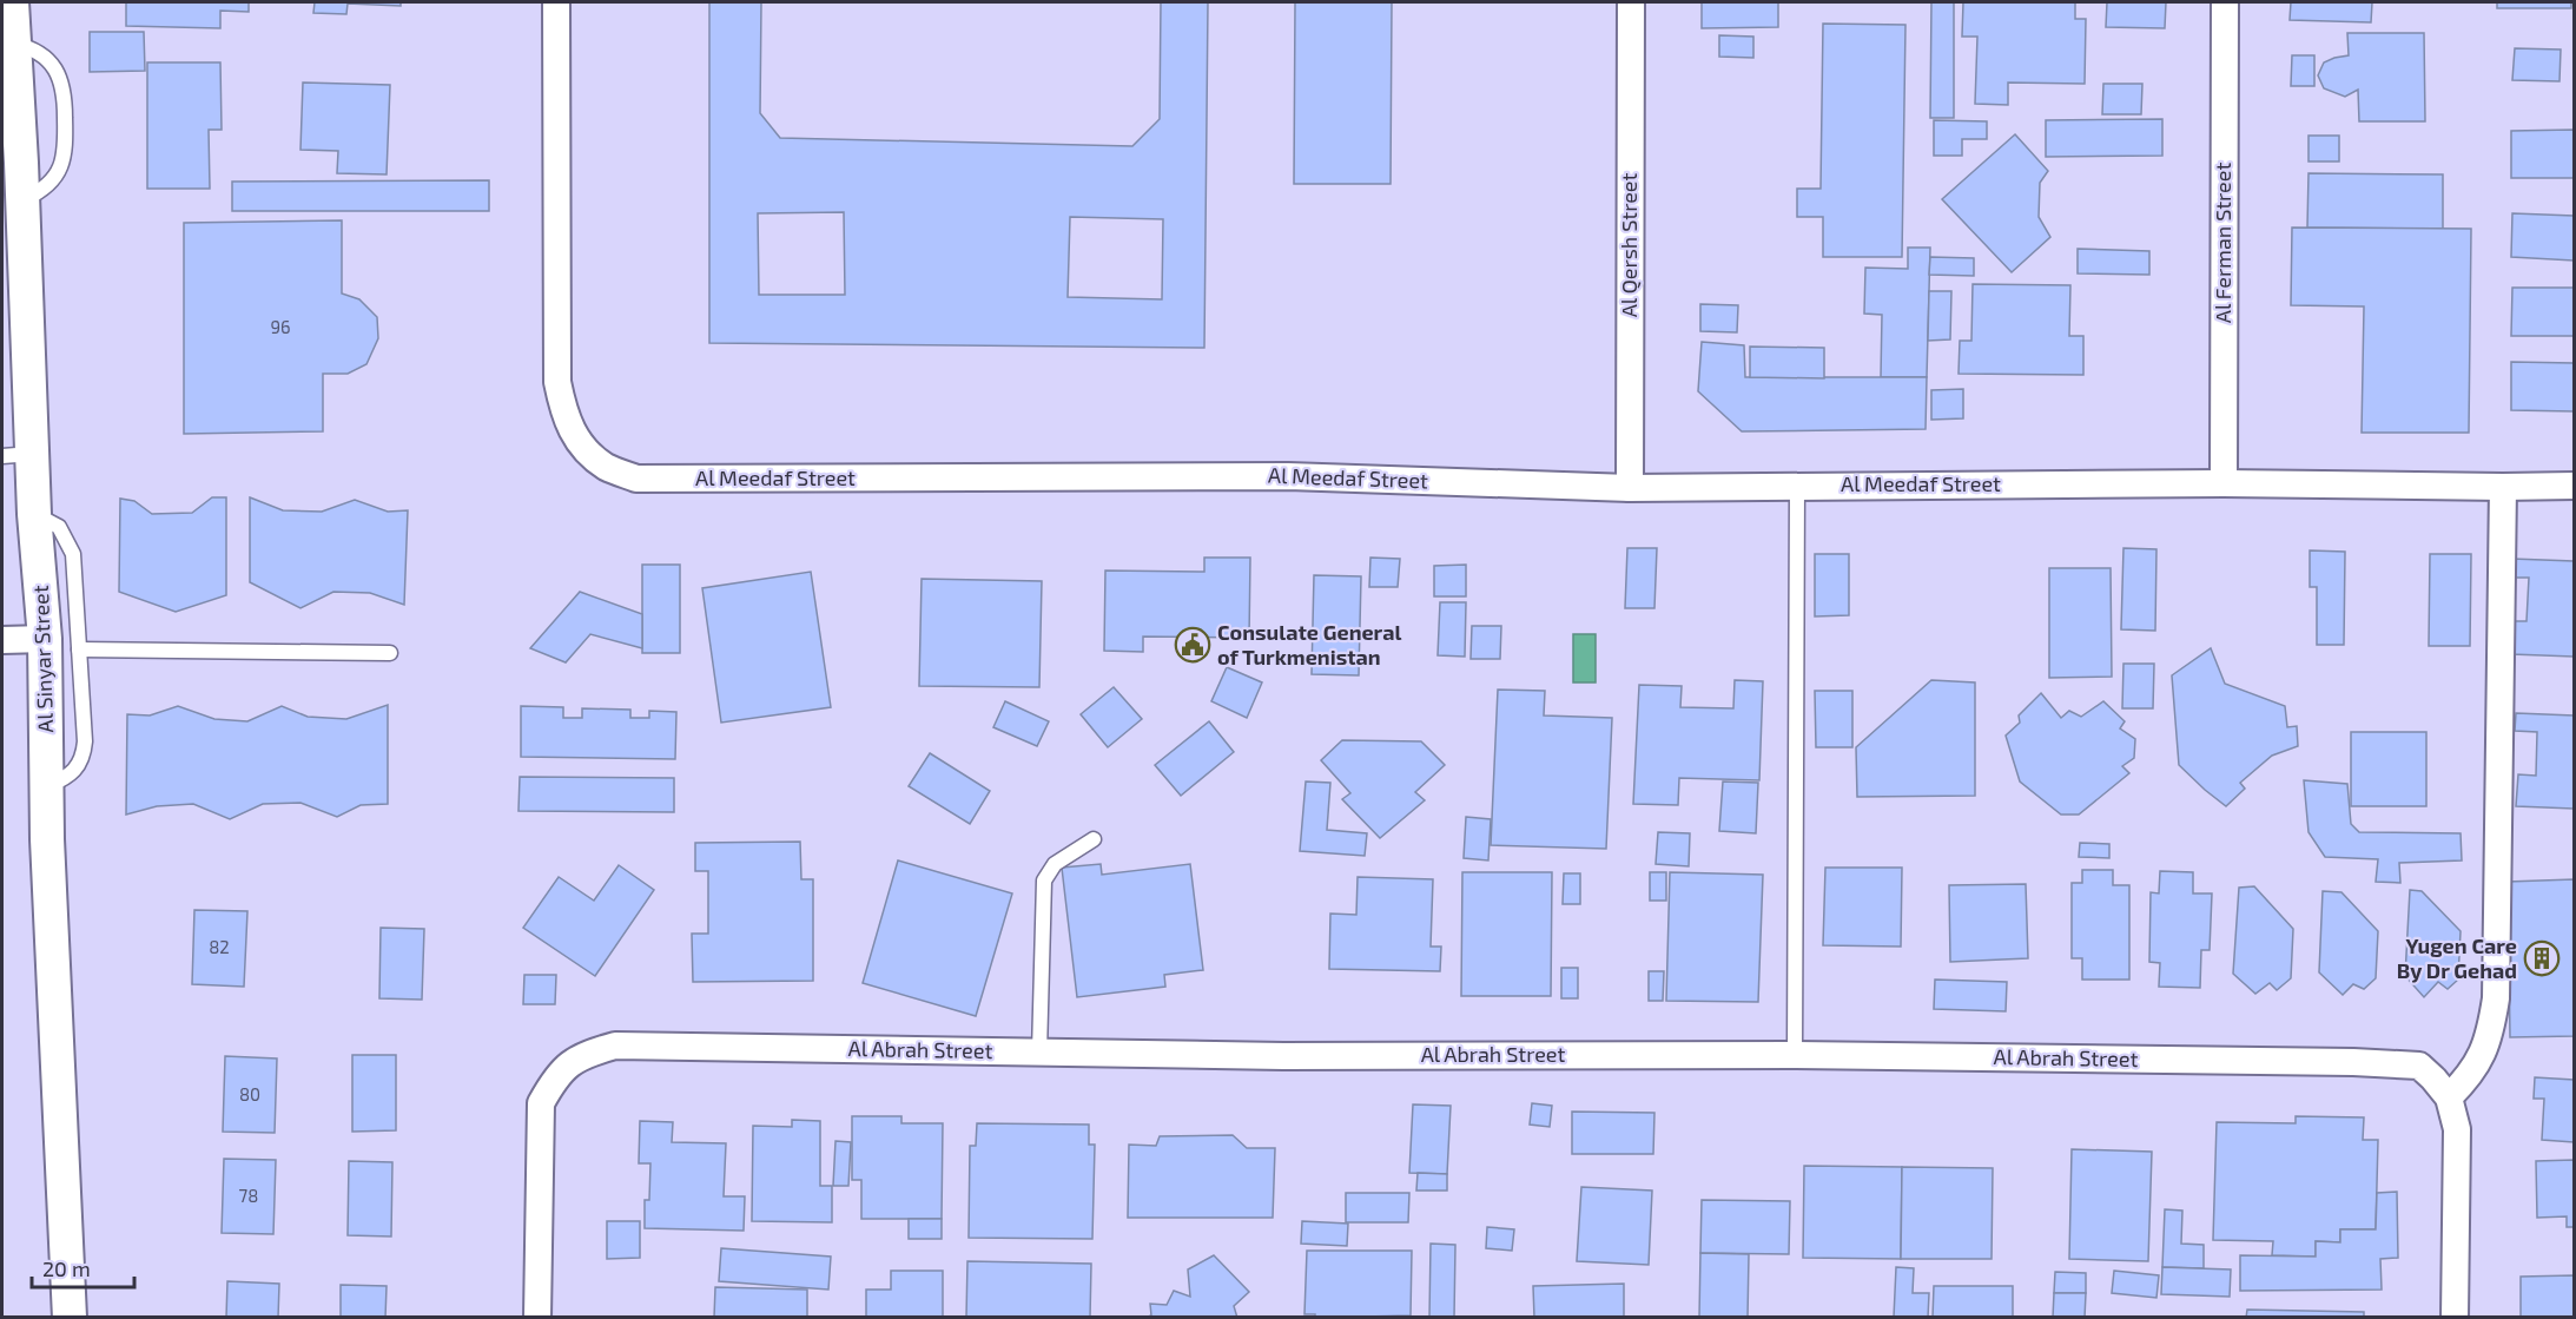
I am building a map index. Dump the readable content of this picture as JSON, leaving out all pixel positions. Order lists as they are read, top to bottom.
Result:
{
  "streets": {
    "street": [
      "Al Ferman Street",
      "Al Qersh Street",
      "Al Meedaf Street",
      "Al Sinyar Street",
      "Al Abrah Street"
    ]
  },
  "crossings": [
    ["Al Ferman Street", "Al Meedaf Street"],
    ["Al Qersh Street", "Al Meedaf Street"]
  ],
  "places": {
    "public building": ["Consulate General of Turkmenistan"],
    "building": ["Yugen Care By Dr Gehad"]
  },
  "house_numbers": [
    "96",
    "82",
    "80",
    "78"
  ],
  "scale_bar": "20 m"
}
